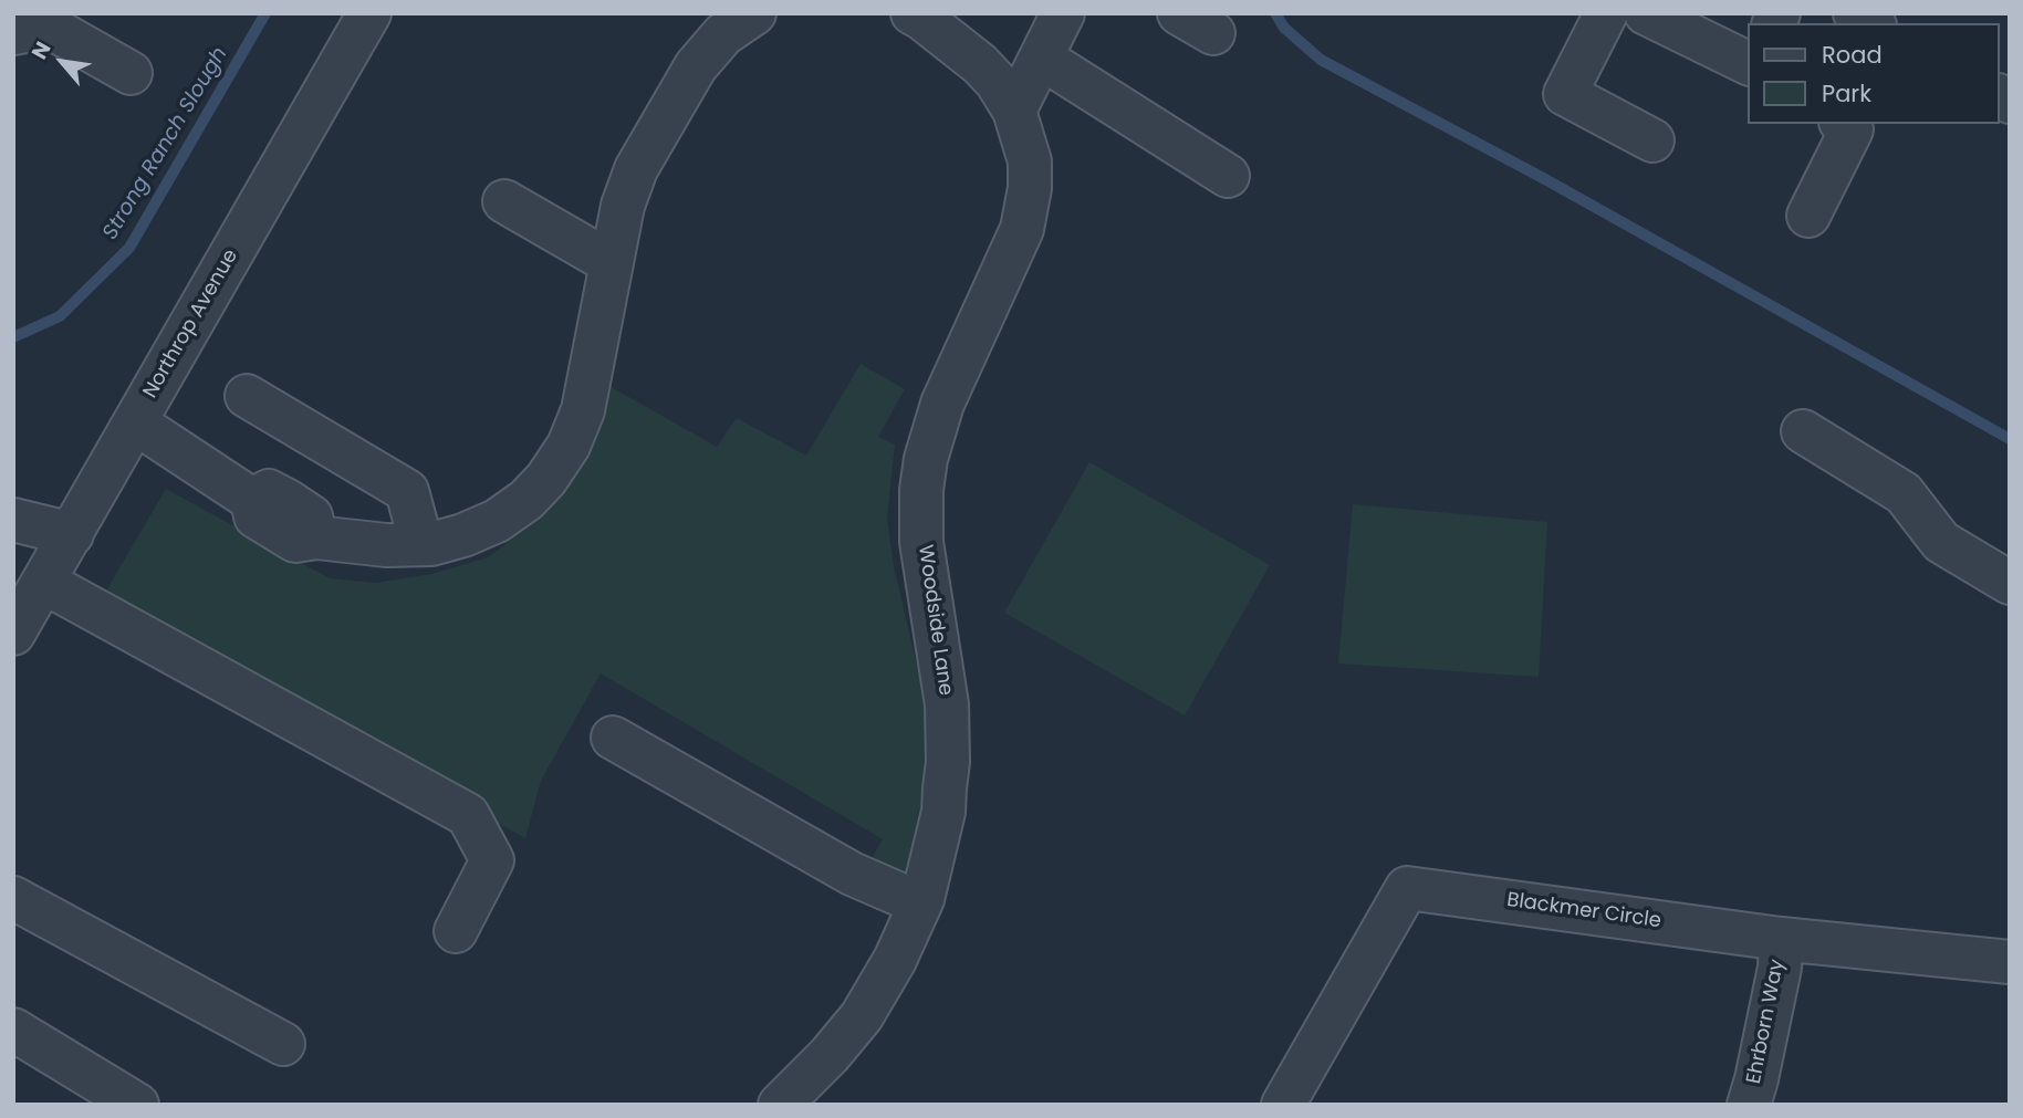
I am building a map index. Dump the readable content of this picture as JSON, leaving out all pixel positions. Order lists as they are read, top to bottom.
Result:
{
  "streets": {
    "street": [
      "Northrop Avenue",
      "Woodside Lane",
      "Blackmer Circle",
      "Ehrborn Way"
    ]
  },
  "crossings": [
    ["Blackmer Circle", "Ehrborn Way"]
  ],
  "water": ["Strong Ranch Slough"],
  "legend": ["Road", "Park"],
  "north": "top left"
}
